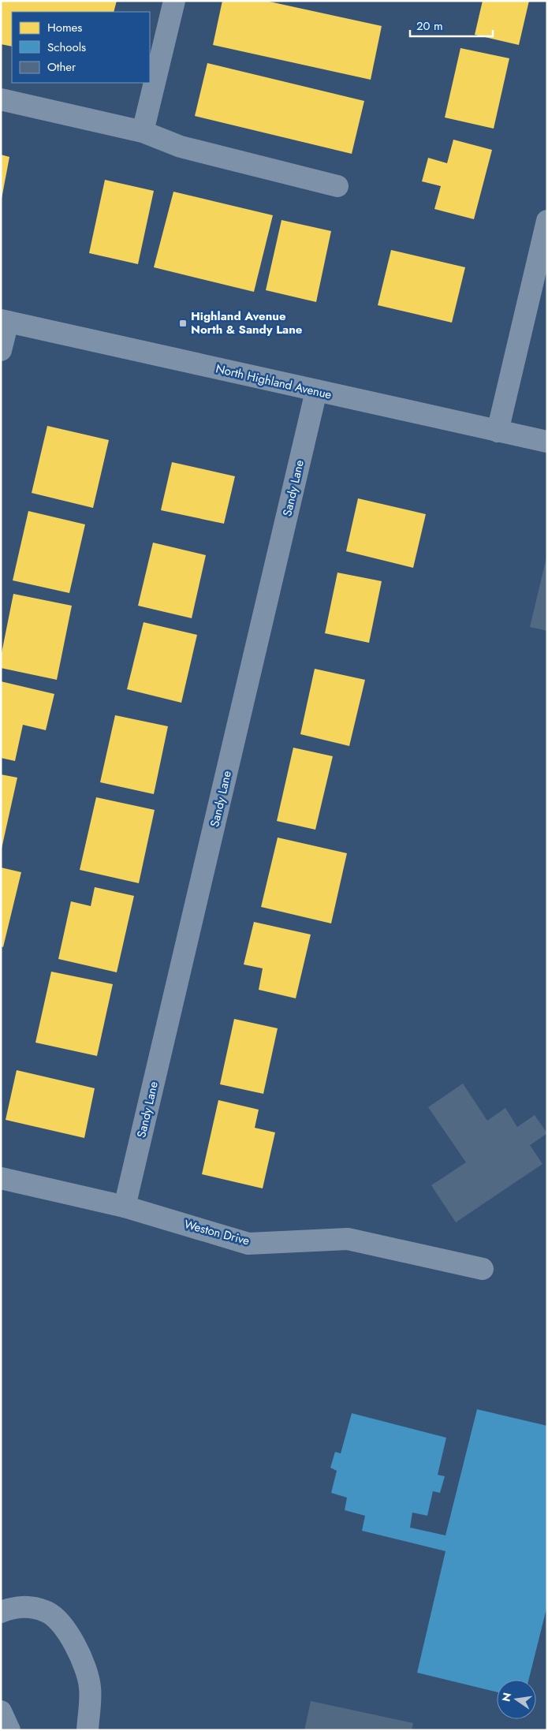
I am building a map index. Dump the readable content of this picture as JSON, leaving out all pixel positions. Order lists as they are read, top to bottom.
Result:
{
  "streets": {
    "street": ["North Highland Avenue", "Sandy Lane", "Weston Drive"]
  },
  "crossings": [
    ["North Highland Avenue", "Sandy Lane"],
    ["Sandy Lane", "Weston Drive"]
  ],
  "places": {
    "transit": ["Highland Avenue North & Sandy Lane"]
  },
  "legend": ["Homes", "Schools", "Other"],
  "scale_bar": "20 m",
  "north": "left"
}
